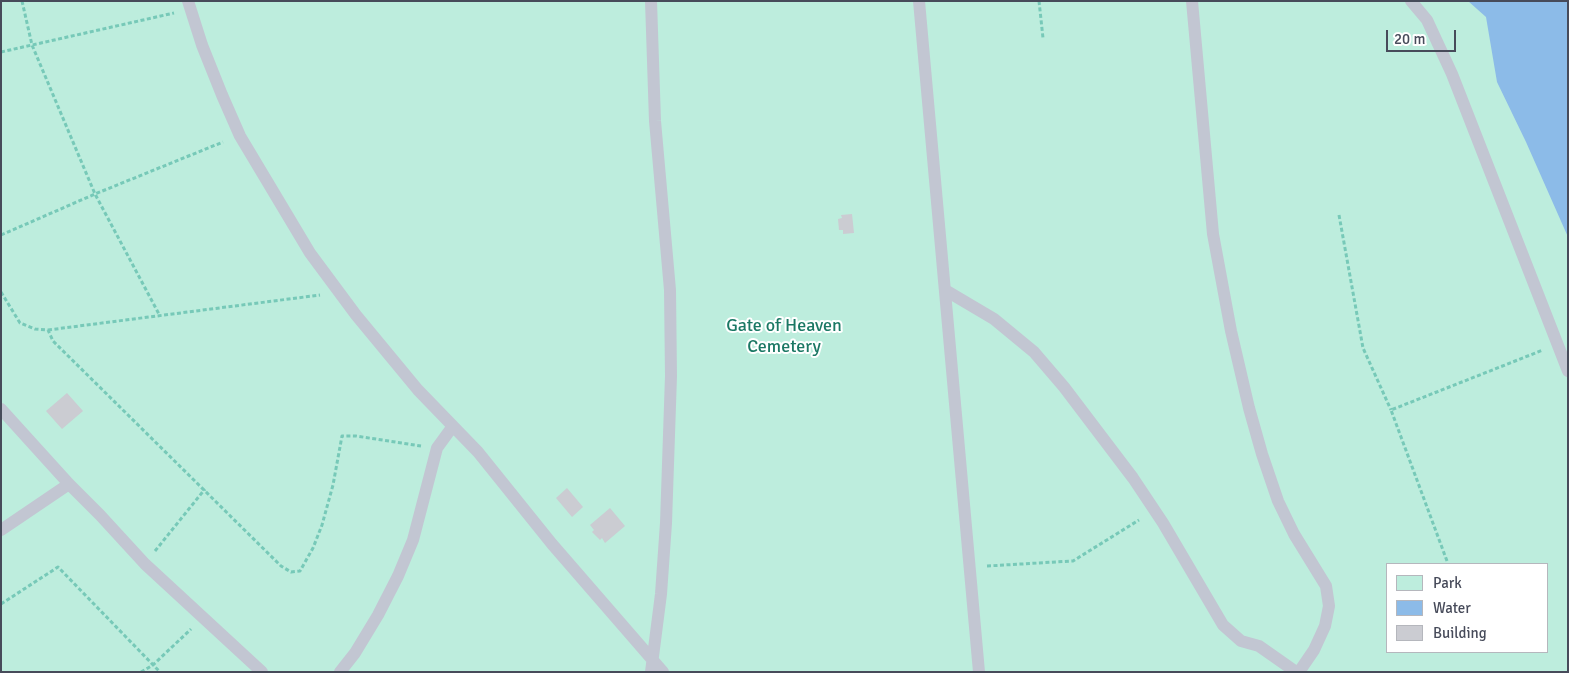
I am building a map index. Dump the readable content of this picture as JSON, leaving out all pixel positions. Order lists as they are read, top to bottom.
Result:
{
  "parks": ["Gate of Heaven Cemetery"],
  "legend": ["Park", "Water", "Building"],
  "scale_bar": "20 m"
}
